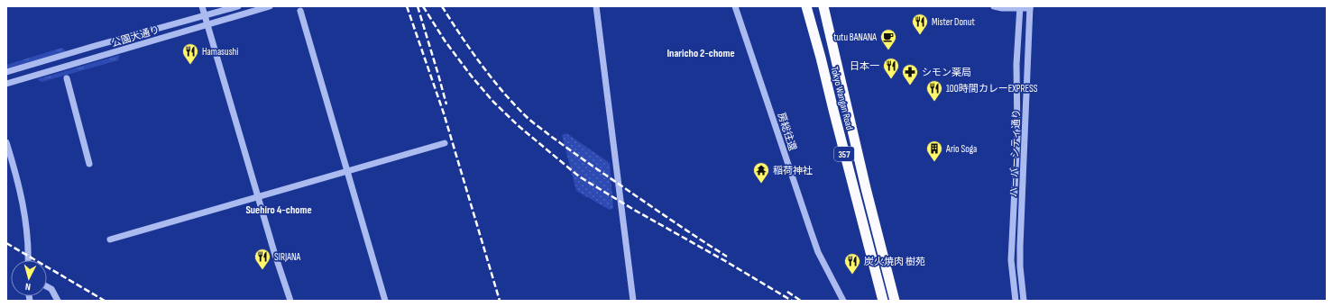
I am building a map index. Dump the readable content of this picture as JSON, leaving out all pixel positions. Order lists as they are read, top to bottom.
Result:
{
  "streets": {
    "highway": ["Tokyo Wangan Road", "357"],
    "street": ["公園大通り", "房総往還", "ハーバーシティ通り"]
  },
  "districts": ["Inaricho 2-chome", "Suehiro 4-chome"],
  "places": {
    "restaurant": [
      "Mister Donut",
      "Hamasushi",
      "日本一",
      "100時間カレーEXPRESS",
      "SIRJANA",
      "炭火焼肉 樹苑"
    ],
    "cafe": ["tutu BANANA"],
    "pharmacy": ["シモン薬局"],
    "building": ["Ario Soga"],
    "temple": ["稲荷神社"]
  },
  "north": "bottom"
}
